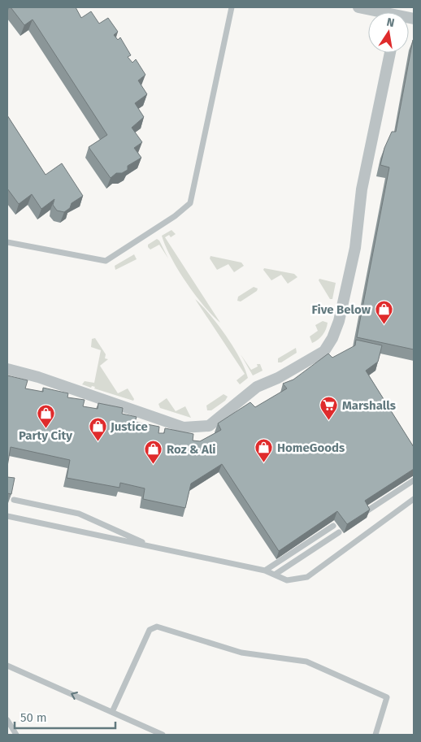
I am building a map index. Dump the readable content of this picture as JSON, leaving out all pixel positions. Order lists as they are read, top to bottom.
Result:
{
  "places": {
    "shop": [
      "Five Below",
      "Party City",
      "Justice",
      "HomeGoods",
      "Roz & Ali"
    ],
    "supermarket": ["Marshalls"]
  },
  "scale_bar": "50 m",
  "north": "top"
}
